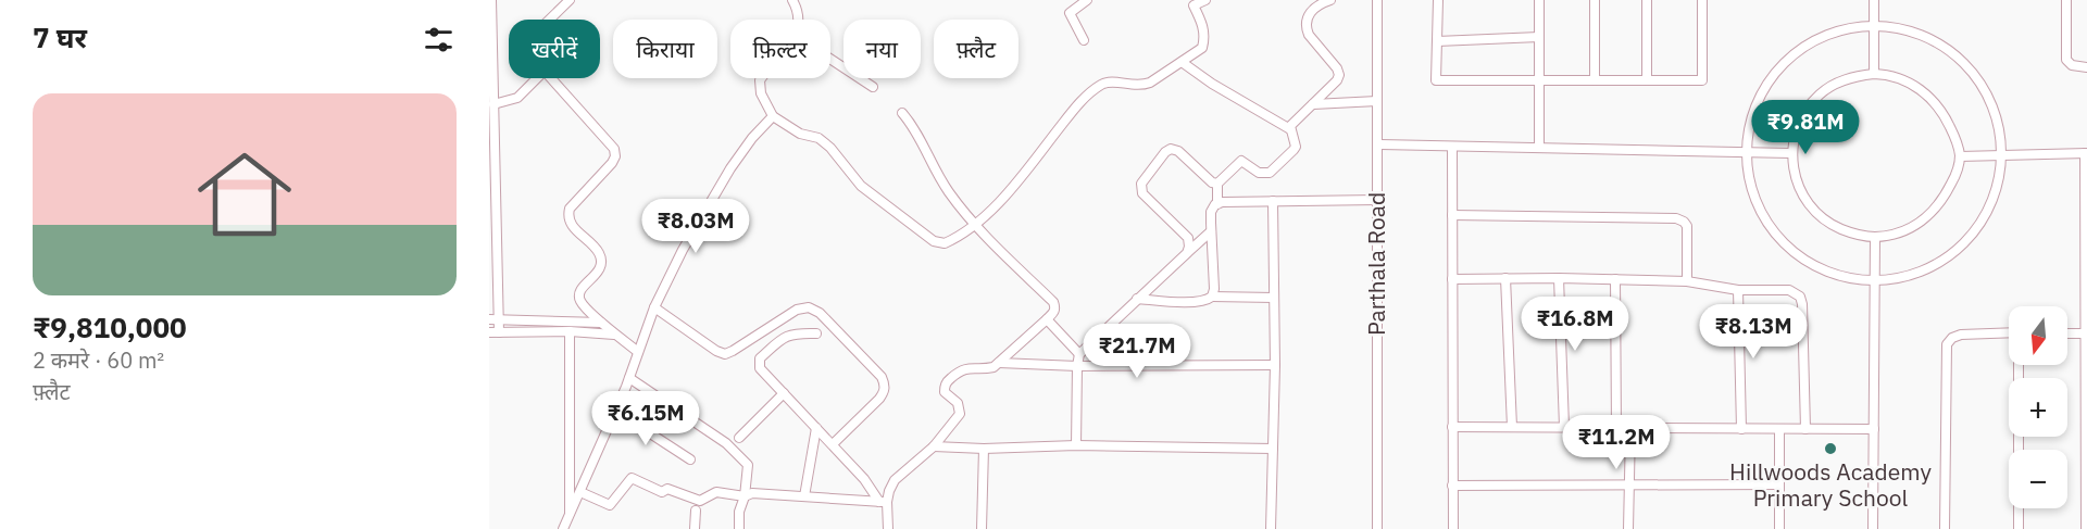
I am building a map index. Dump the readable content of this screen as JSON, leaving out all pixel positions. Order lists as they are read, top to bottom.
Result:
{
  "streets": {
    "street": ["Parthala Road"]
  },
  "places": ["Hillwoods Academy Primary School"],
  "north": "bottom",
  "page": {
    "heading": "7 घर",
    "chip": [
      "खरीदें",
      "किराया",
      "फ़िल्टर",
      "नया",
      "फ़्लैट"
    ],
    "list": [
      {
        "name": "₹9,810,000",
        "note": "2 कमरे · 60 m² · फ़्लैट"
      }
    ],
    "price": [
      "₹9.81M",
      "₹8.03M",
      "₹16.8M",
      "₹8.13M",
      "₹21.7M",
      "₹6.15M",
      "₹11.2M"
    ],
    "map_buttons": ["+", "−"]
  }
}
